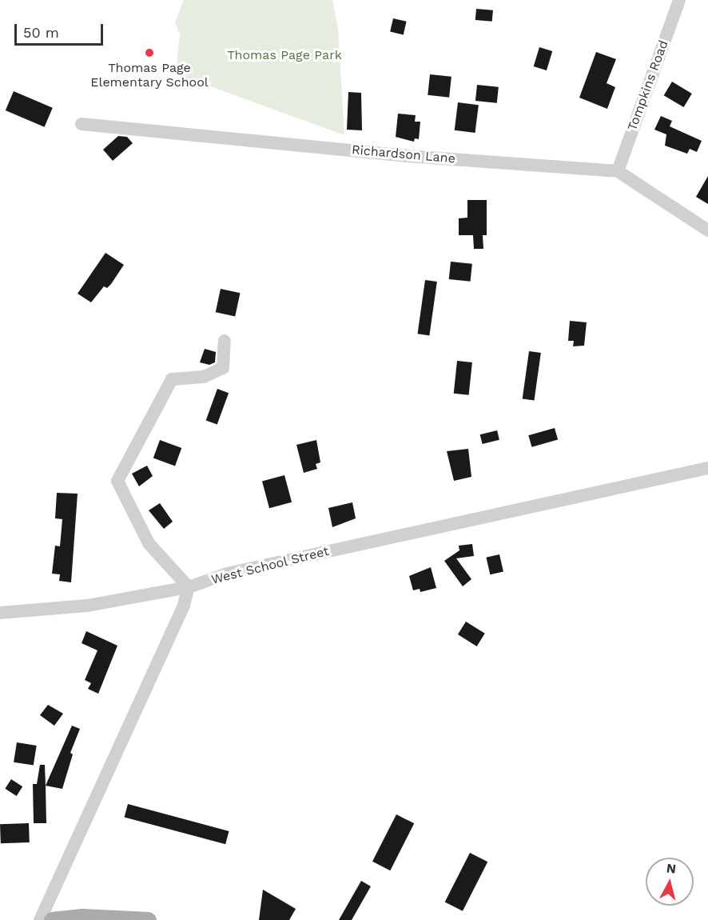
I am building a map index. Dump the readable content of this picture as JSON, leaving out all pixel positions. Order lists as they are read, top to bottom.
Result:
{
  "streets": {
    "street": ["Tompkins Road", "Richardson Lane", "West School Street"]
  },
  "crossings": [
    ["Tompkins Road", "Richardson Lane"]
  ],
  "parks": ["Thomas Page Park"],
  "places": ["Thomas Page Elementary School"],
  "scale_bar": "50 m",
  "north": "top"
}
